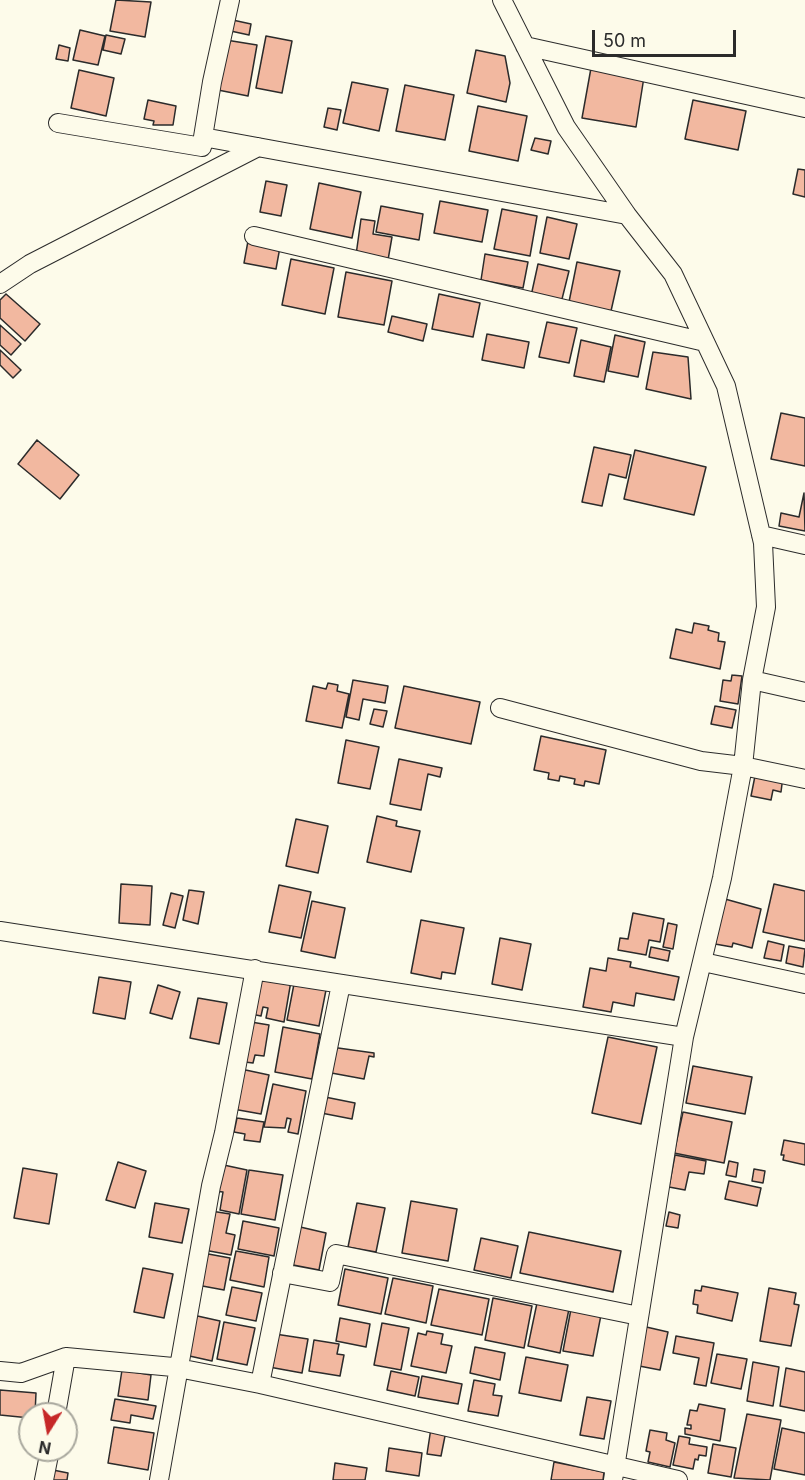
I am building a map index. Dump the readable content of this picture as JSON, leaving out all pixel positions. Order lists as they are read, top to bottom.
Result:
{
  "scale_bar": "50 m",
  "north": "bottom"
}
